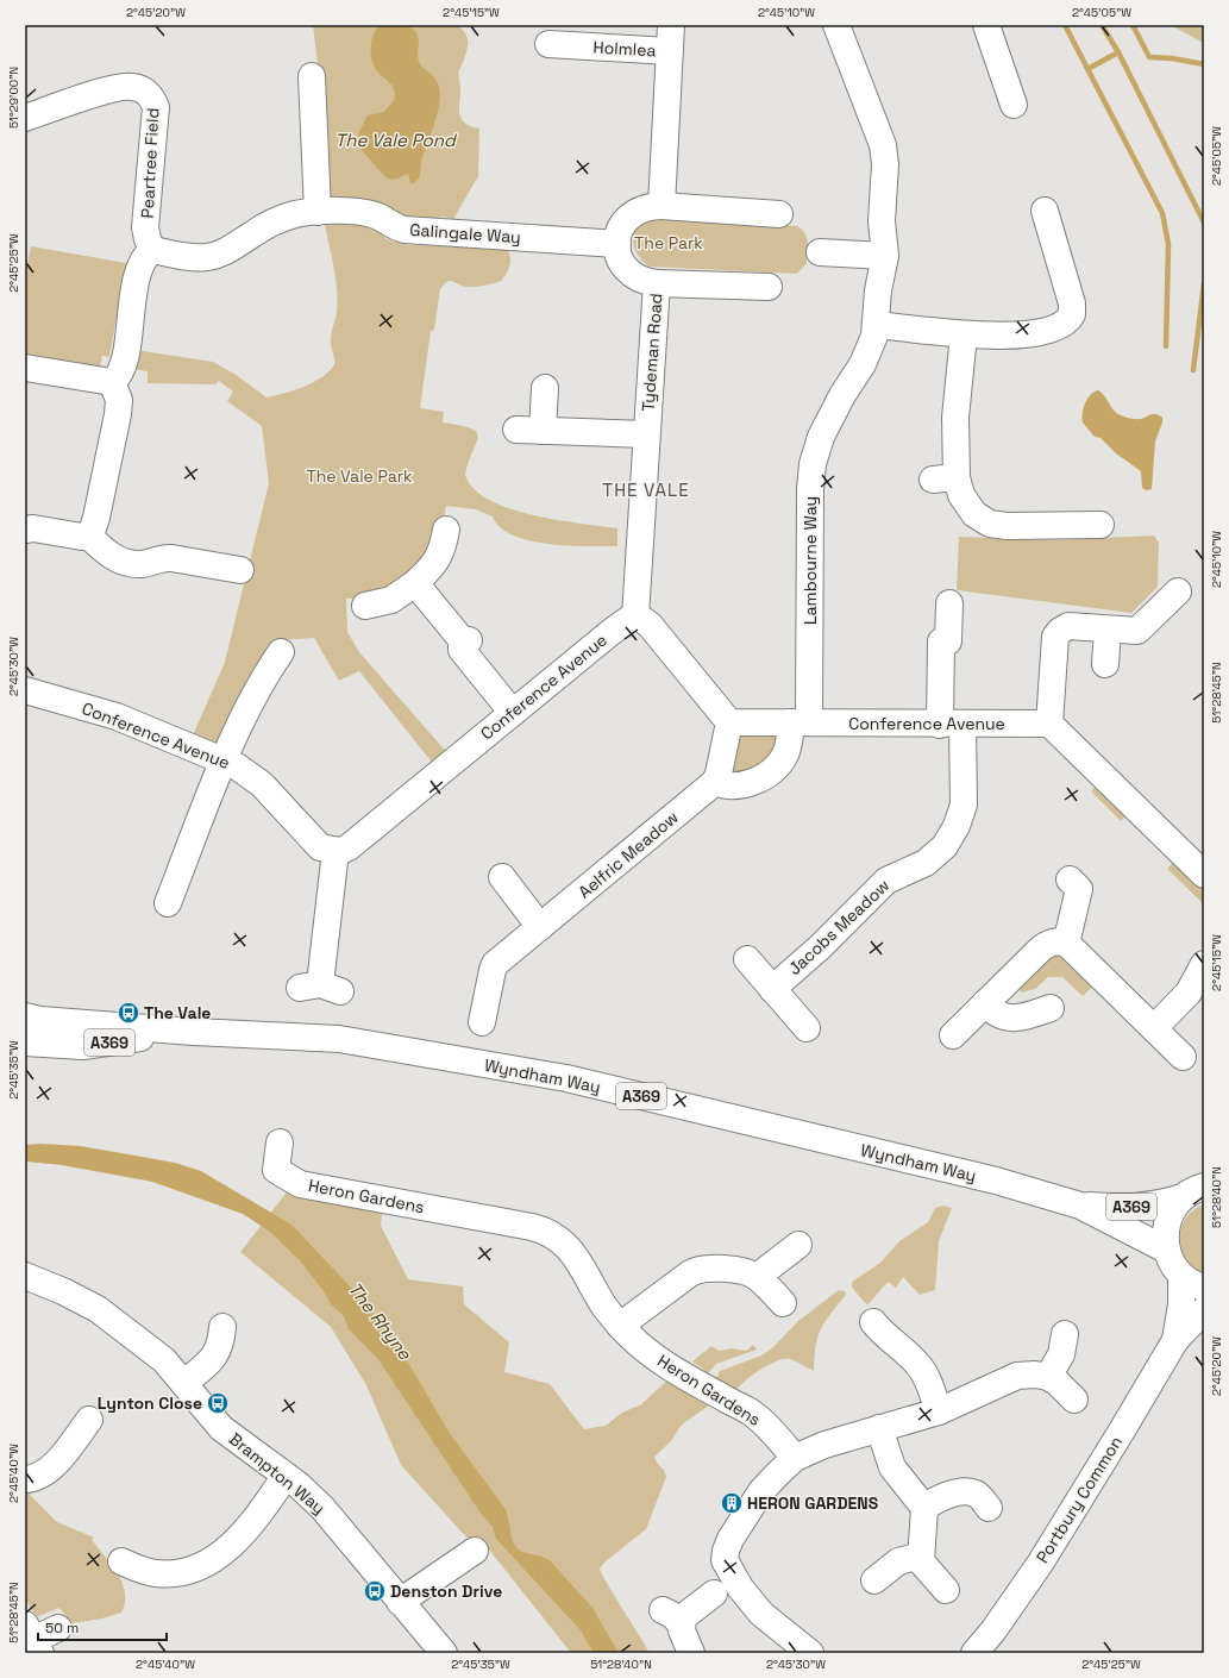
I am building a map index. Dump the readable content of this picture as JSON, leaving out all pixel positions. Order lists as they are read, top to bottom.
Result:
{
  "streets": {
    "street": [
      "Holmlea",
      "Peartree Field",
      "Galingale Way",
      "Tydeman Road",
      "Lambourne Way",
      "Conference Avenue",
      "Aelfric Meadow",
      "Jacobs Meadow",
      "A369",
      "Wyndham Way",
      "Heron Gardens",
      "Brampton Way",
      "Portbury Common"
    ]
  },
  "crossings": [
    ["Peartree Field", "Galingale Way"],
    ["Galingale Way", "Tydeman Road"],
    ["Tydeman Road", "Conference Avenue"],
    ["Lambourne Way", "Conference Avenue"],
    ["Conference Avenue", "Jacobs Meadow"]
  ],
  "districts": ["THE VALE"],
  "water": ["The Vale Pond", "The Rhyne"],
  "parks": ["The Park", "The Vale Park"],
  "places": {
    "bus stop": ["The Vale", "Lynton Close", "Denston Drive"],
    "building": ["HERON GARDENS"]
  },
  "scale_bar": "50 m",
  "coordinates": [
    "2°45'20\"W",
    "2°45'15\"W",
    "2°45'10\"W",
    "2°45'05\"W",
    "51°29'00\"N",
    "2°45'25\"W",
    "2°45'30\"W",
    "51°28'45\"N",
    "2°45'35\"W",
    "51°28'40\"N",
    "2°45'40\"W"
  ]
}
